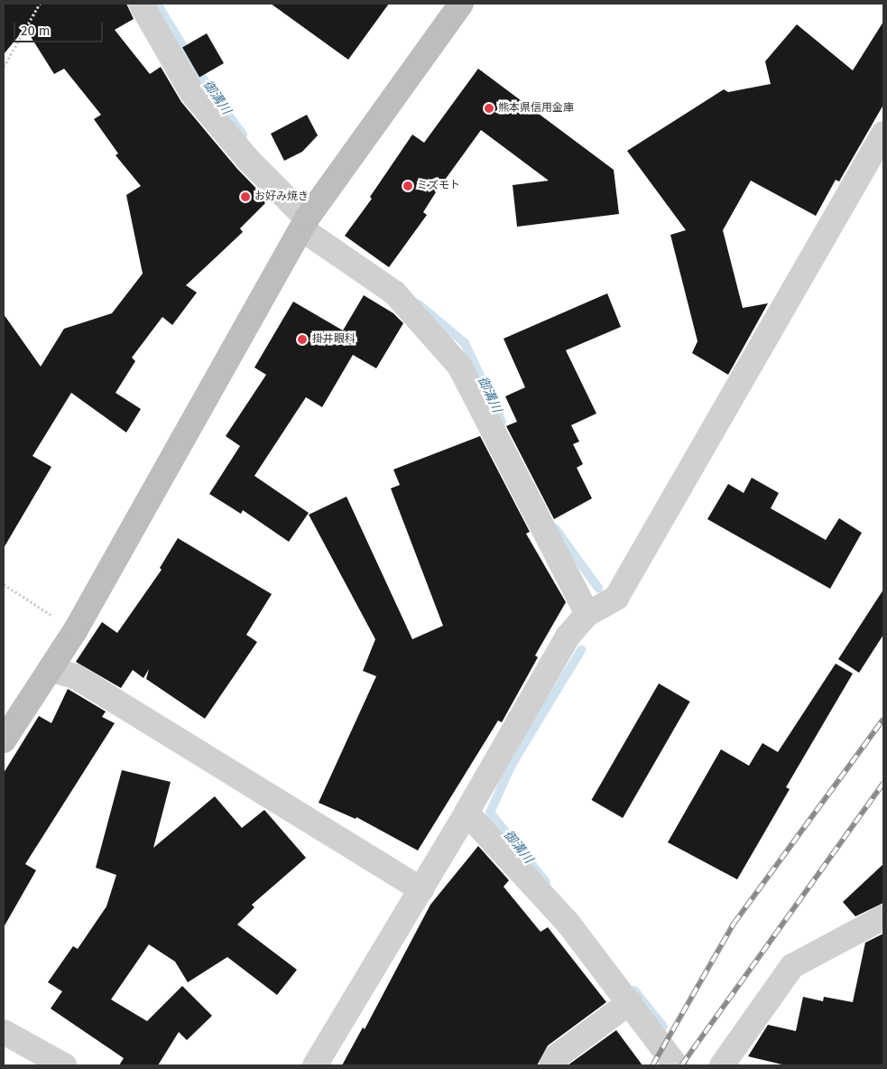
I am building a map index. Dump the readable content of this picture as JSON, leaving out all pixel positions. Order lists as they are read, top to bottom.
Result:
{
  "water": ["御溝川"],
  "places": [
    "熊本県信用金庫",
    "ミズモト",
    "お好み焼き",
    "掛井眼科"
  ],
  "scale_bar": "20 m"
}
